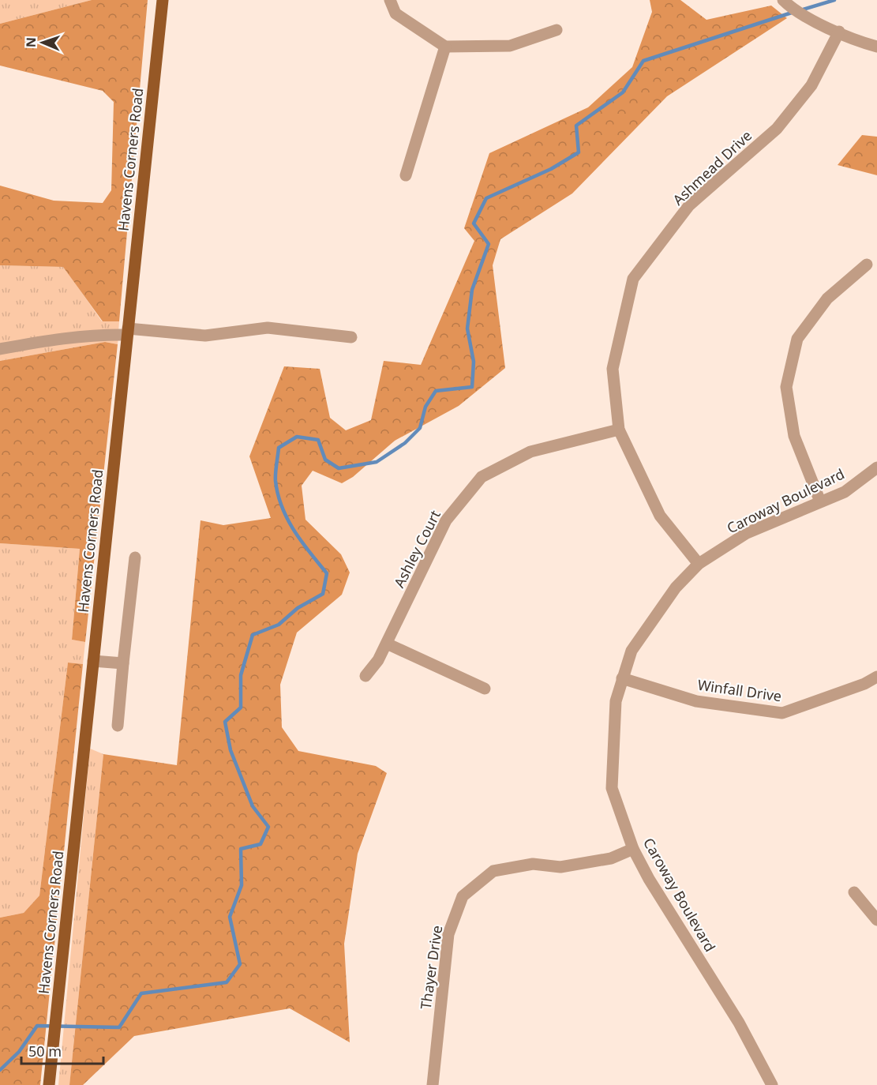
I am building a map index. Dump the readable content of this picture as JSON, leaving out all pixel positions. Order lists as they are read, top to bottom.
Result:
{
  "streets": {
    "main road": ["Havens Corners Road"],
    "street": [
      "Ashmead Drive",
      "Caroway Boulevard",
      "Ashley Court",
      "Winfall Drive",
      "Thayer Drive"
    ]
  },
  "crossings": [
    ["Ashmead Drive", "Caroway Boulevard"],
    ["Ashmead Drive", "Ashley Court"],
    ["Caroway Boulevard", "Winfall Drive"],
    ["Caroway Boulevard", "Thayer Drive"]
  ],
  "scale_bar": "50 m",
  "north": "left"
}
